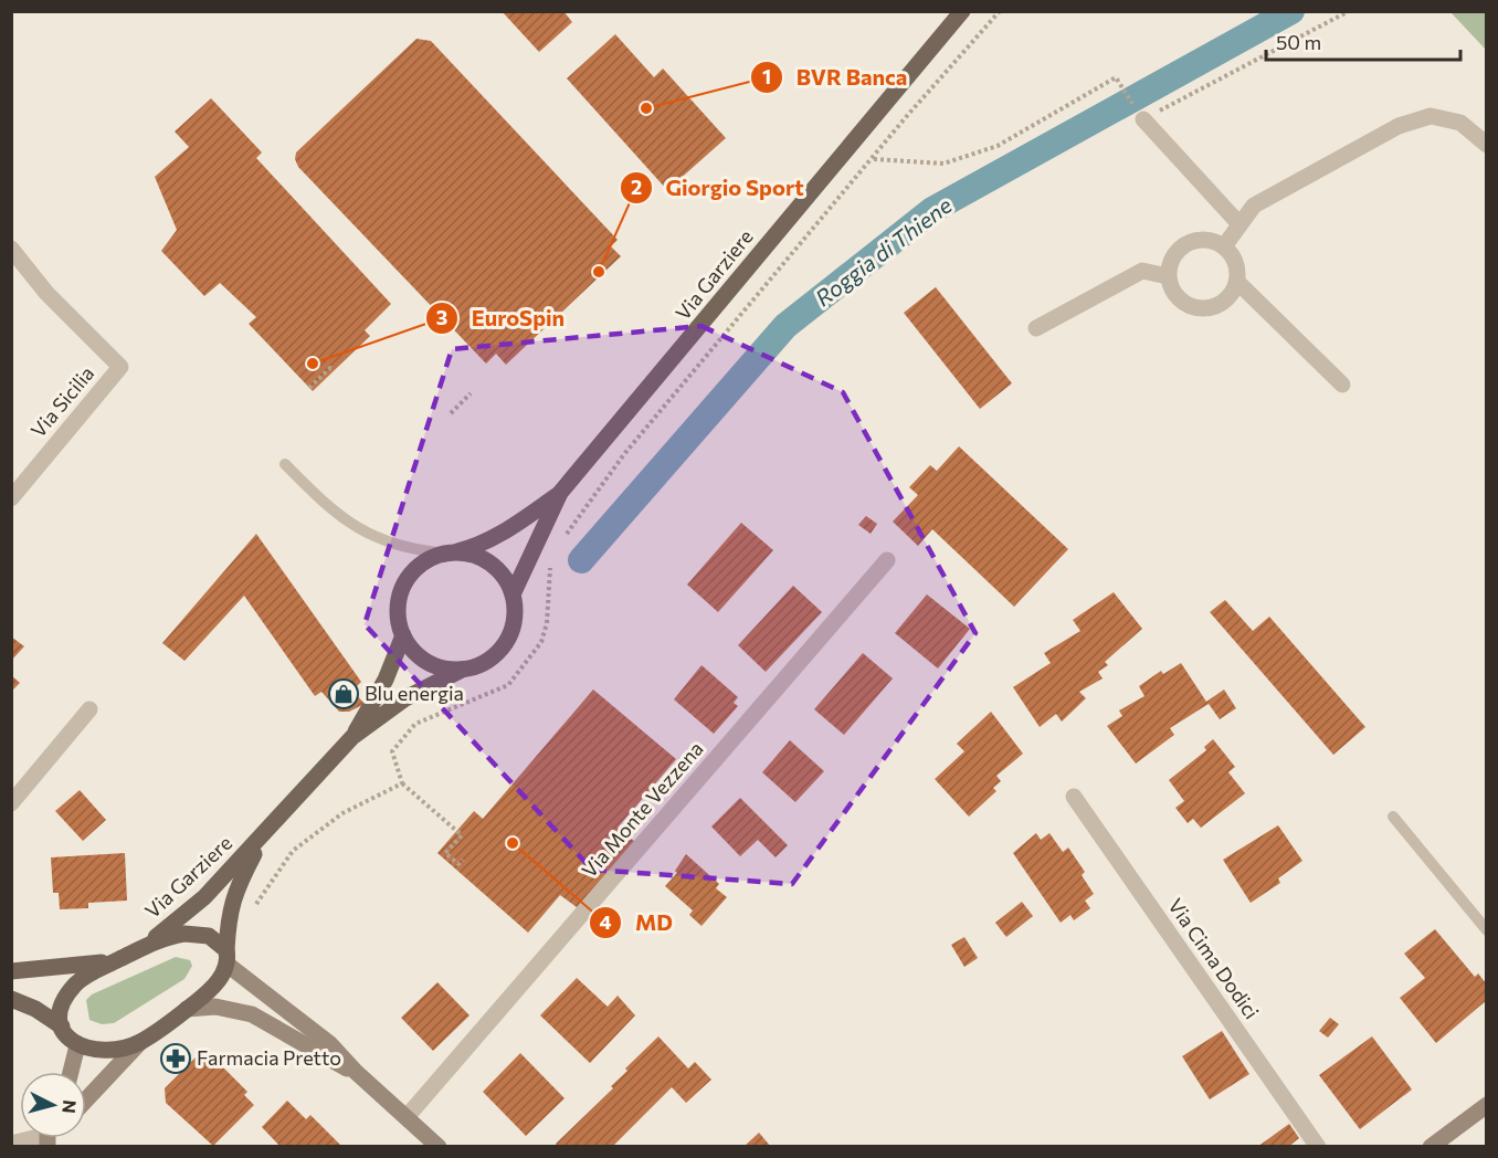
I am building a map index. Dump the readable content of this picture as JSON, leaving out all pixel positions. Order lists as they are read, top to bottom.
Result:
{
  "streets": {
    "main road": ["Via Garziere"],
    "street": ["Via Sicilia", "Via Monte Vezzena", "Via Cima Dodici"]
  },
  "water": ["Roggia di Thiene"],
  "places": {
    "other": [
      "BVR Banca",
      "Giorgio Sport",
      "EuroSpin",
      "MD"
    ],
    "shop": ["Blu energia"],
    "pharmacy": ["Farmacia Pretto"]
  },
  "scale_bar": "50 m",
  "north": "right"
}
